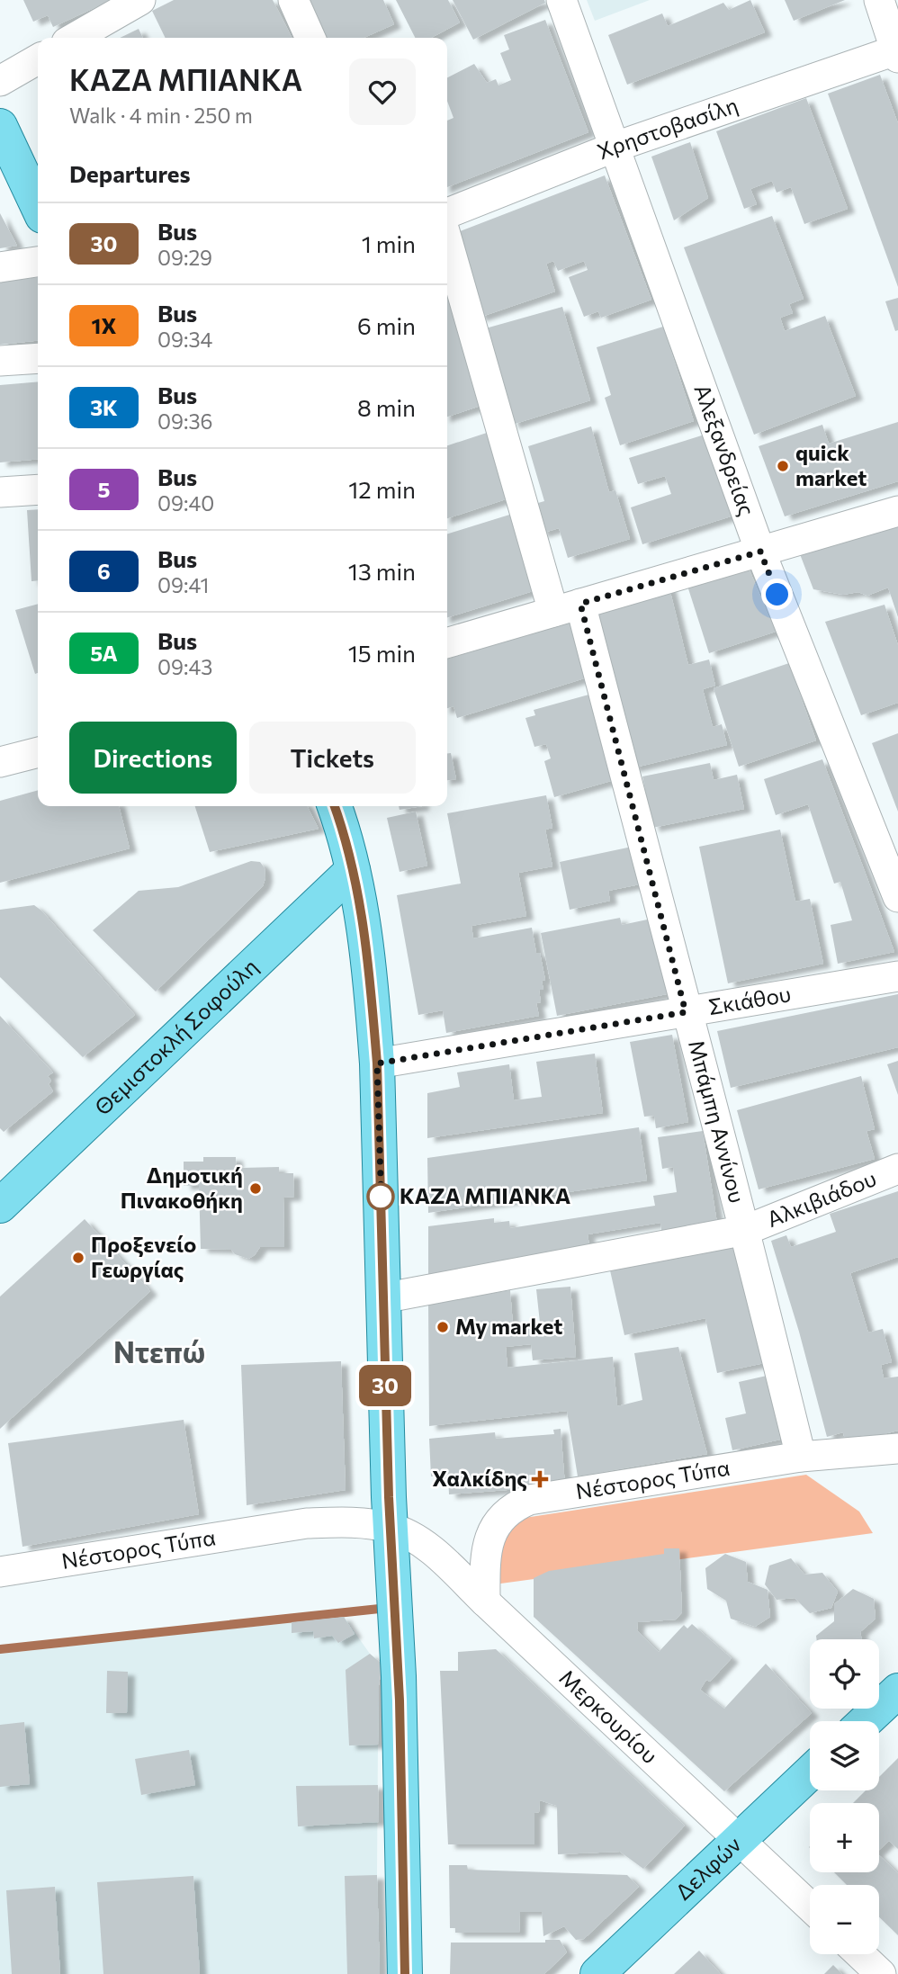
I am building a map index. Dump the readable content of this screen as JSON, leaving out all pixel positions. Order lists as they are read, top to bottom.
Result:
{
  "streets": {
    "main road": ["Θεμιστοκλή Σοφούλη", "Δελφών"],
    "street": [
      "Χρηστοβασίλη",
      "Αλεξανδρείας",
      "Σκιάθου",
      "Μπάμπη Αννίνου",
      "Αλκιβιάδου",
      "Νέστορος Τύπα",
      "Μερκουρίου"
    ]
  },
  "crossings": [
    ["Χρηστοβασίλη", "Αλεξανδρείας"],
    ["Σκιάθου", "Μπάμπη Αννίνου"],
    ["Μπάμπη Αννίνου", "Αλκιβιάδου"],
    ["Μπάμπη Αννίνου", "Νέστορος Τύπα"],
    ["Νέστορος Τύπα", "Μερκουρίου"],
    ["Μερκουρίου", "Δελφών"]
  ],
  "districts": ["Ντεπώ"],
  "places": {
    "other": [
      "quick market",
      "Δημοτική Πινακοθήκη",
      "ΚΑΖΑ ΜΠΙΑΝΚΑ",
      "Προξενείο Γεωργίας",
      "My market"
    ],
    "health": ["Χαλκίδης"]
  },
  "lines": ["bus line 30"],
  "page": {
    "on_map": "30",
    "heading": [
      ["ΚΑΖΑ ΜΠΙΑΝΚΑ", "Walk · 4 min · 250 m"],
      "Departures"
    ],
    "list": [
      {
        "mark": "30",
        "name": "Bus",
        "note": "09:29",
        "value": "1 min"
      },
      {
        "mark": "1Χ",
        "name": "Bus",
        "note": "09:34",
        "value": "6 min"
      },
      {
        "mark": "3Κ",
        "name": "Bus",
        "note": "09:36",
        "value": "8 min"
      },
      {
        "mark": "5",
        "name": "Bus",
        "note": "09:40",
        "value": "12 min"
      },
      {
        "mark": "6",
        "name": "Bus",
        "note": "09:41",
        "value": "13 min"
      },
      {
        "mark": "5Α",
        "name": "Bus",
        "note": "09:43",
        "value": "15 min"
      }
    ],
    "buttons": ["Directions", "Tickets"],
    "map_buttons": ["+", "−"]
  }
}
